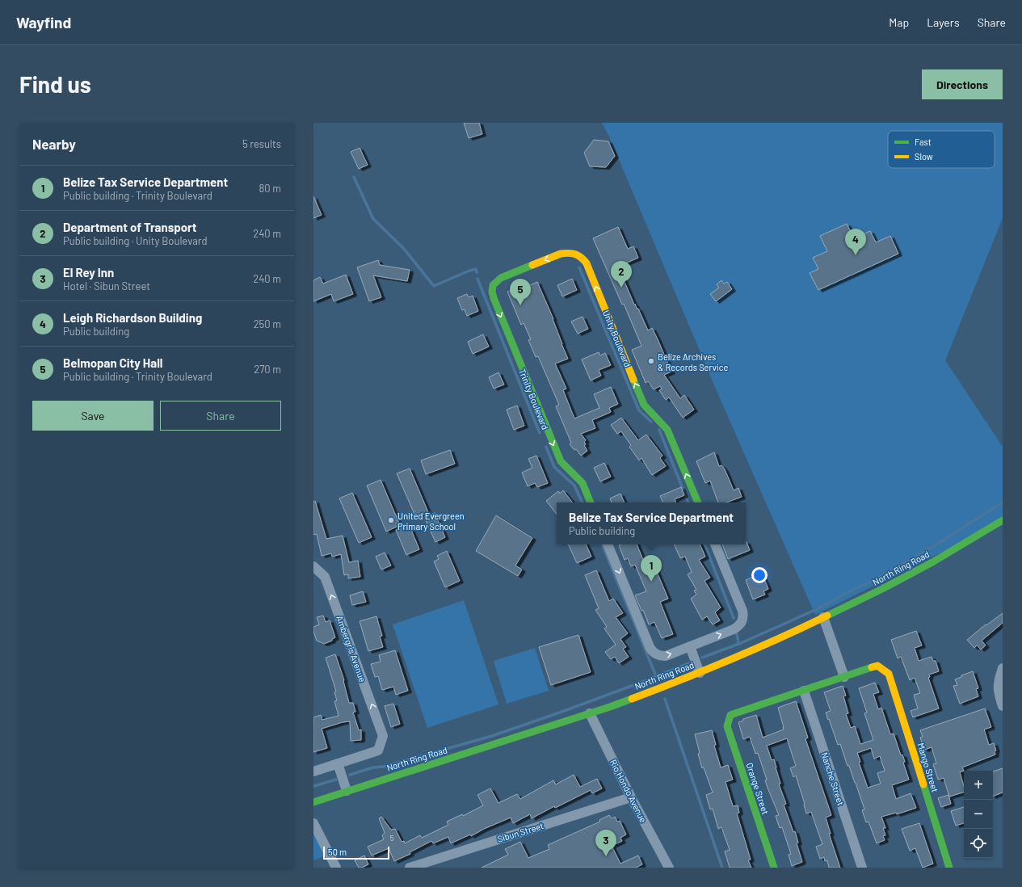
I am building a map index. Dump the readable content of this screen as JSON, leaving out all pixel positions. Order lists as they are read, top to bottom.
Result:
{
  "streets": {
    "street": [
      "Unity Boulevard",
      "Trinity Boulevard",
      "North Ring Road",
      "Ambergris Avenue",
      "Mango Street",
      "Nanche Street",
      "Orange Street",
      "Rio Hondo Avenue",
      "Sibun Street"
    ]
  },
  "crossings": [
    ["Unity Boulevard", "Trinity Boulevard"],
    ["North Ring Road", "Rio Hondo Avenue"],
    ["Nanche Street", "Orange Street"],
    ["Rio Hondo Avenue", "Sibun Street"]
  ],
  "one_way": ["Unity Boulevard", "Trinity Boulevard", "Ambergris Avenue"],
  "places": ["Belize Archives & Records Service", "United Evergreen Primary School"],
  "house_numbers": ["5"],
  "legend": ["Fast", "Slow"],
  "scale_bar": "50 m",
  "page": {
    "header": "Wayfind",
    "nav": ["Map", "Layers", "Share"],
    "buttons": [
      "Directions",
      ["Save", "Share"]
    ],
    "title": "Find us",
    "heading": ["Nearby", "5 results"],
    "list": [
      {
        "mark": "1",
        "name": "Belize Tax Service Department",
        "note": "Public building · Trinity Boulevard",
        "value": "80 m"
      },
      {
        "mark": "2",
        "name": "Department of Transport",
        "note": "Public building · Unity Boulevard",
        "value": "240 m"
      },
      {
        "mark": "3",
        "name": "El Rey Inn",
        "note": "Hotel · Sibun Street",
        "value": "240 m"
      },
      {
        "mark": "4",
        "name": "Leigh Richardson Building",
        "note": "Public building",
        "value": "250 m"
      },
      {
        "mark": "5",
        "name": "Belmopan City Hall",
        "note": "Public building · Trinity Boulevard",
        "value": "270 m"
      }
    ],
    "pins": [
      "4",
      "2",
      "5",
      "1",
      "3"
    ],
    "popup": ["Belize Tax Service Department", "Public building"],
    "map_buttons": ["+", "−"],
    "scale": "50 m"
  }
}
